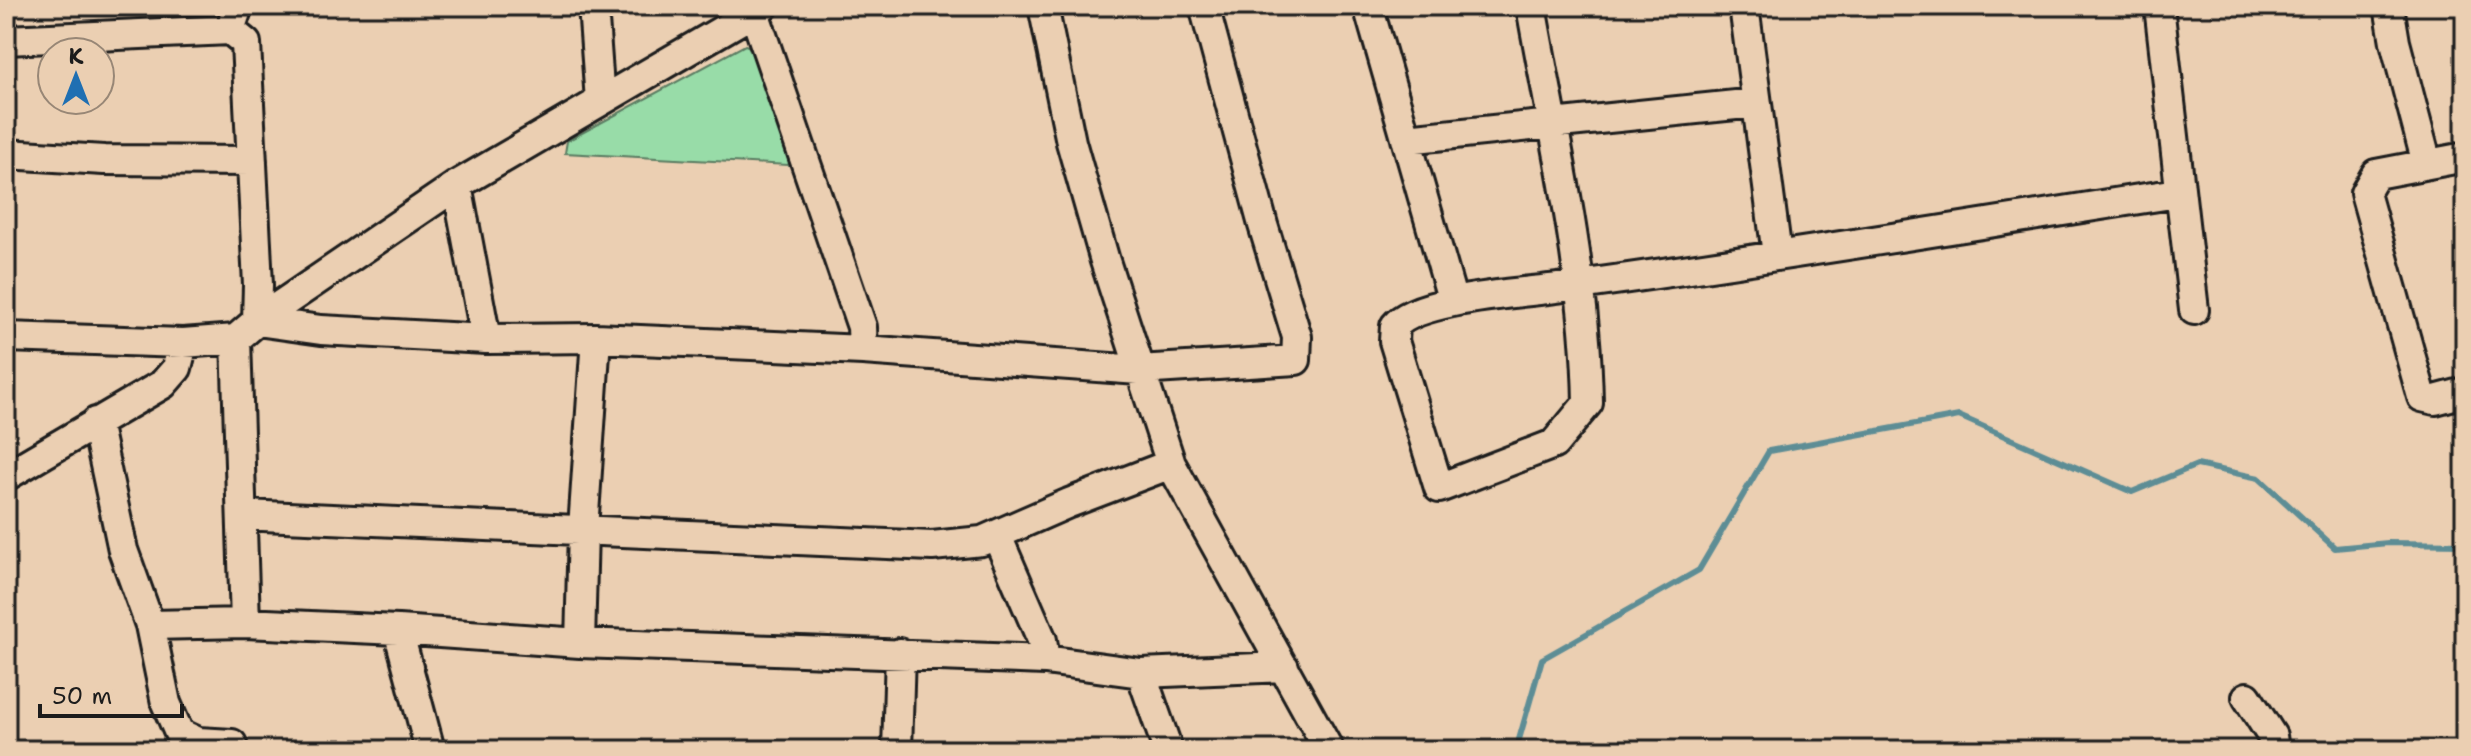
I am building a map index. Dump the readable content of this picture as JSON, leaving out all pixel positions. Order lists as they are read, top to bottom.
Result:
{
  "scale_bar": "50 m",
  "north": "top"
}
